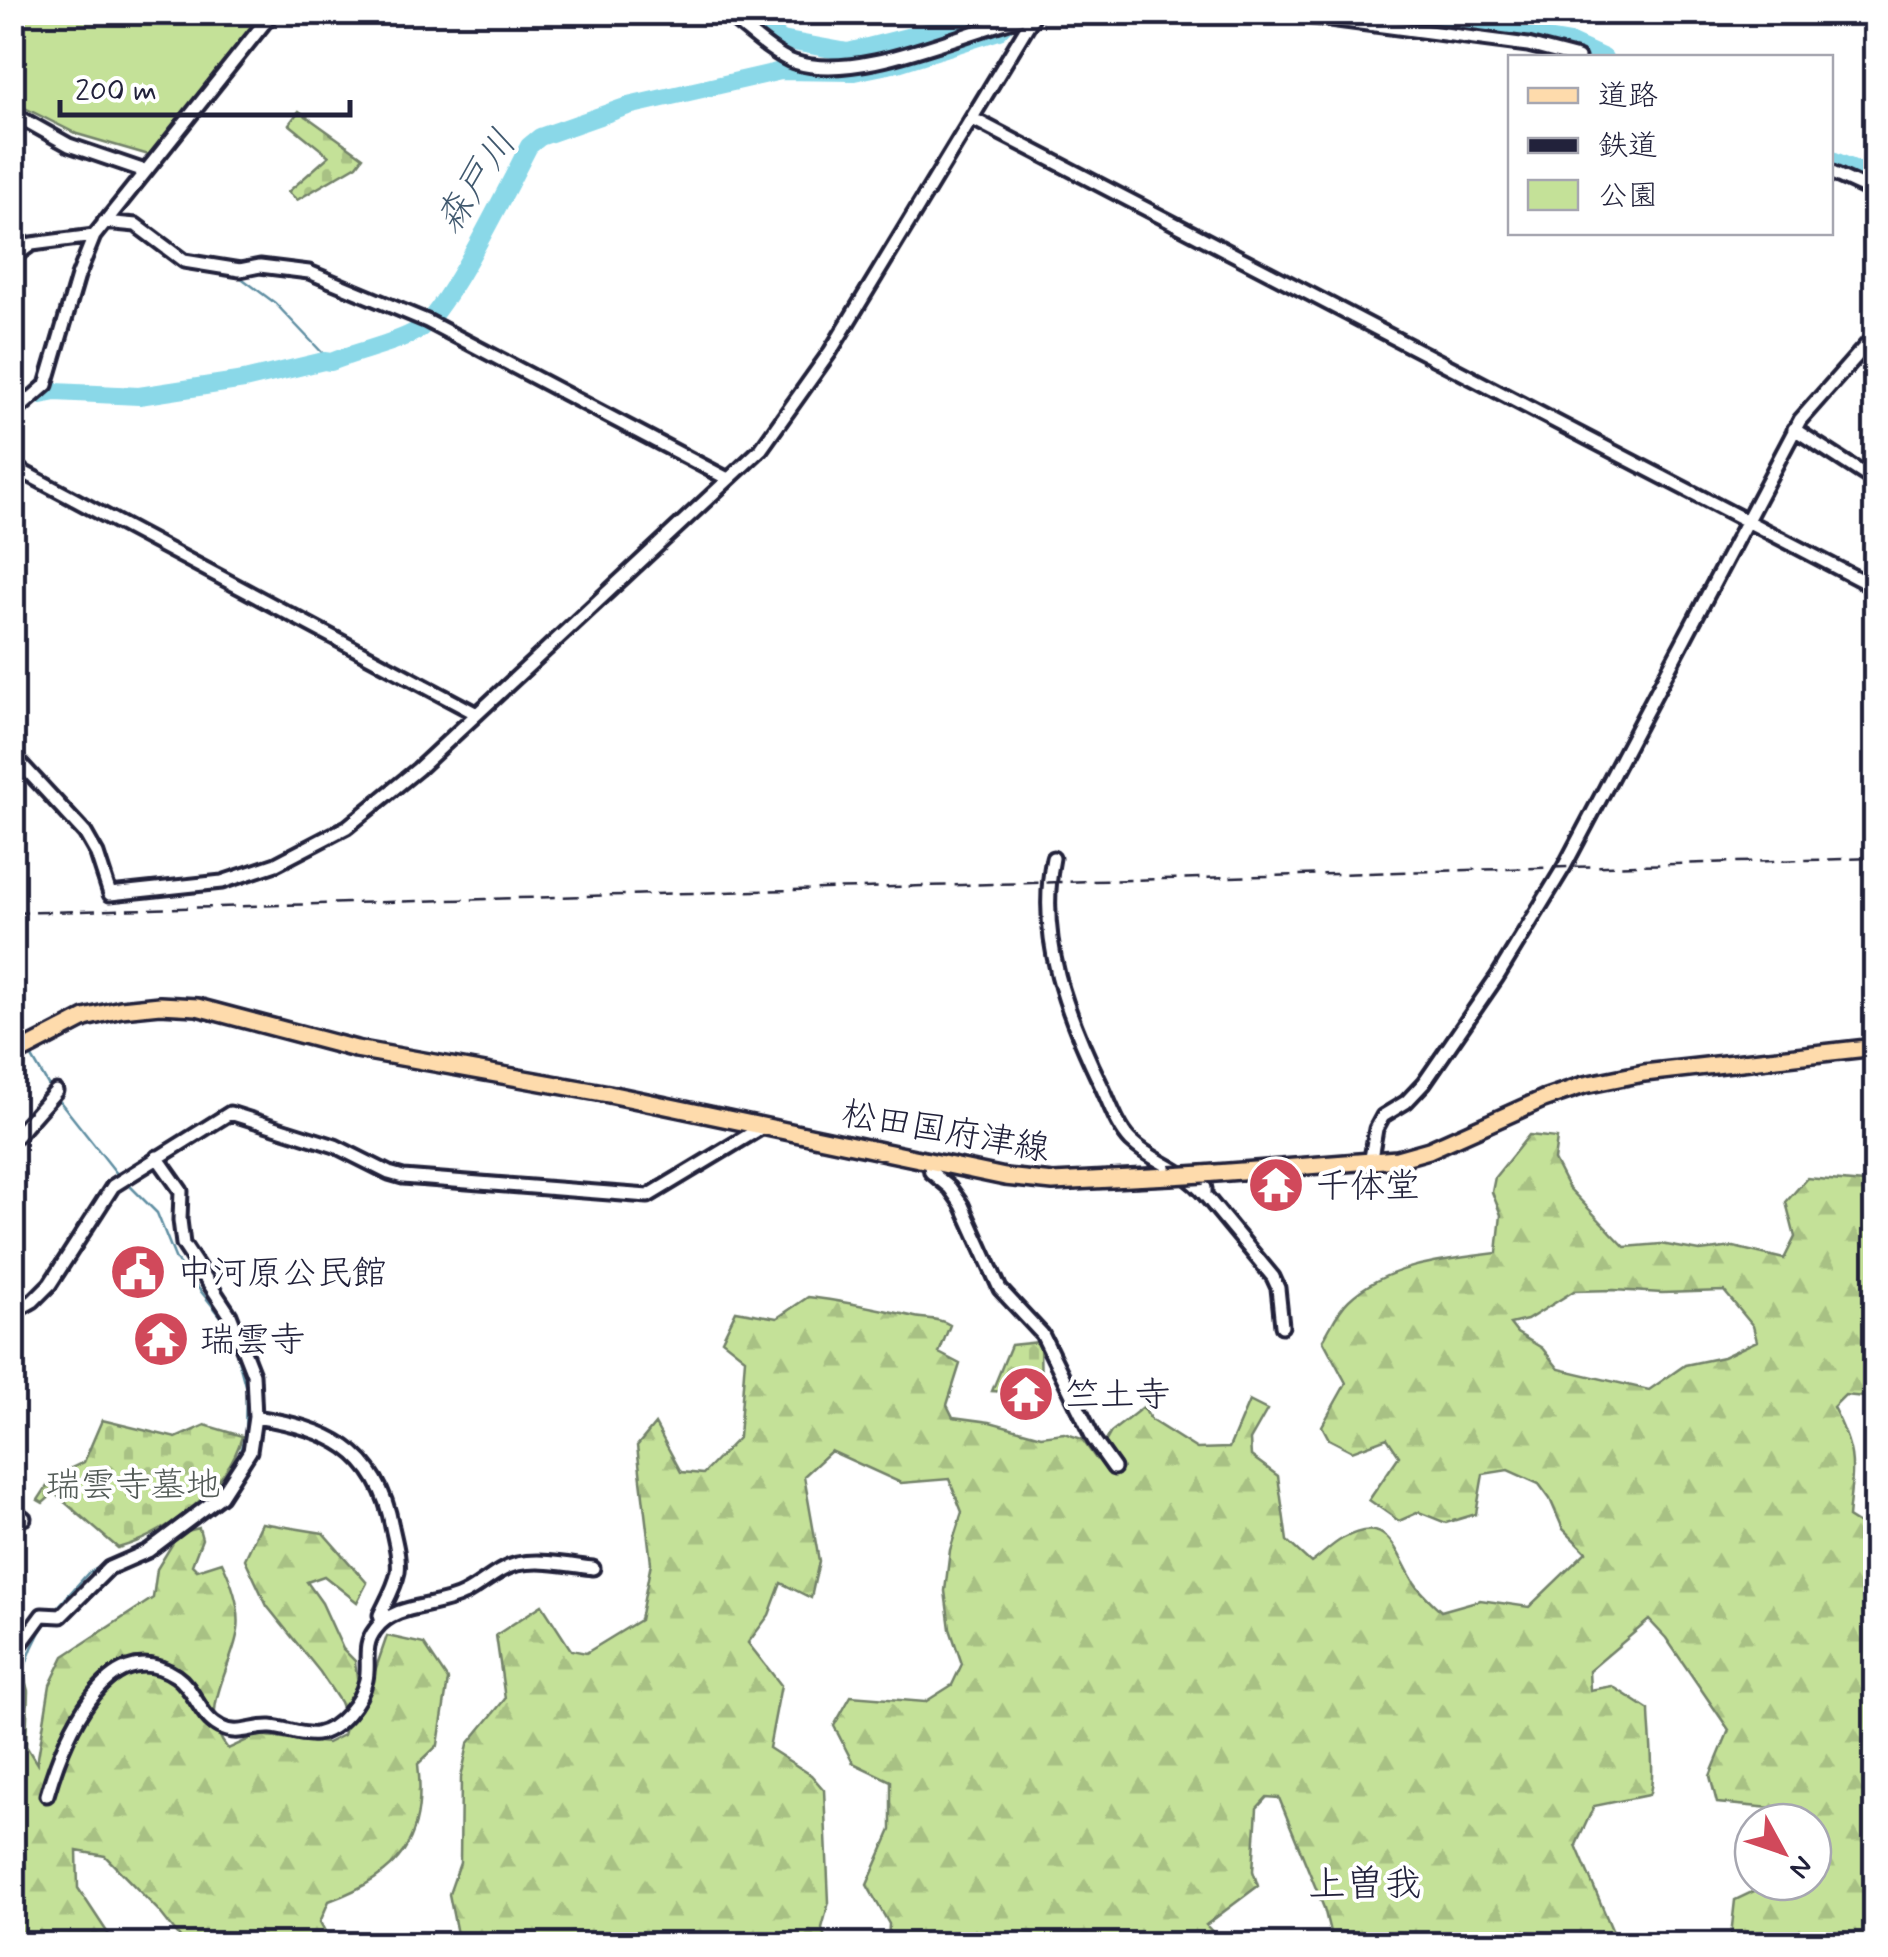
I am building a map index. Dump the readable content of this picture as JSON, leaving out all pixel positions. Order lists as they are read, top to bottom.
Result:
{
  "streets": {
    "main road": ["松田国府津線"]
  },
  "districts": ["上曽我"],
  "water": ["森戸川"],
  "parks": ["瑞雲寺墓地"],
  "places": {
    "temple": ["千体堂", "瑞雲寺", "竺土寺"],
    "public building": ["中河原公民館"]
  },
  "legend": ["道路", "鉄道", "公園"],
  "scale_bar": "200 m",
  "north": "bottom right"
}
